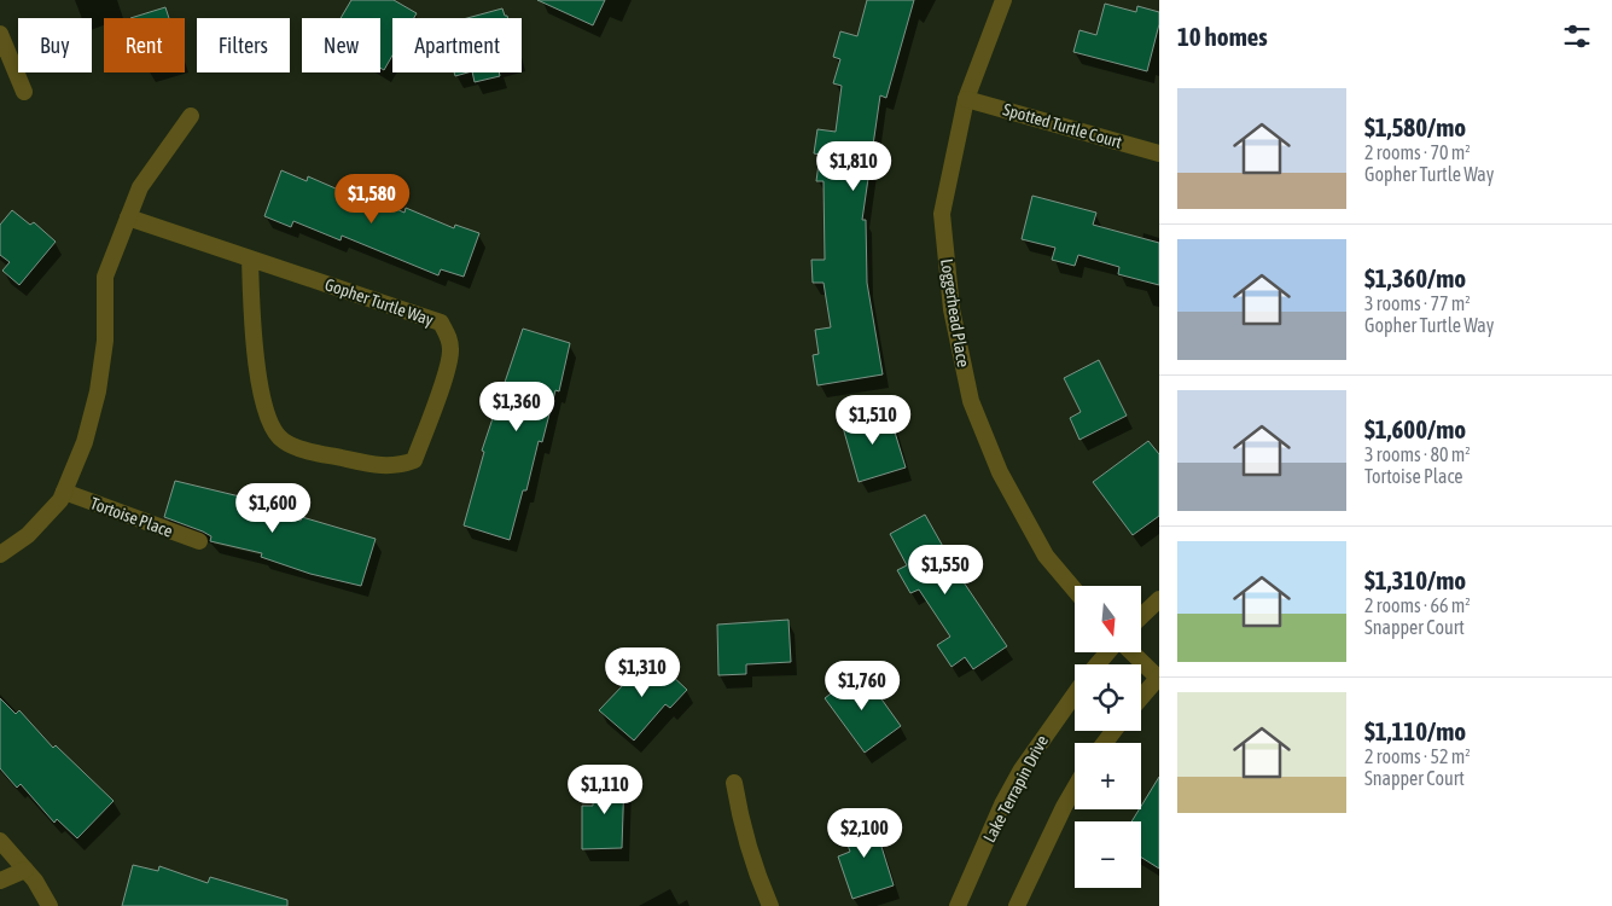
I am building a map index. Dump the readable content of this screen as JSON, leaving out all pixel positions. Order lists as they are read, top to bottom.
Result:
{
  "streets": {
    "street": [
      "Spotted Turtle Court",
      "Gopher Turtle Way",
      "Loggerhead Place",
      "Tortoise Place",
      "Lake Terrapin Drive"
    ]
  },
  "crossings": [
    ["Spotted Turtle Court", "Loggerhead Place"]
  ],
  "north": "bottom",
  "page": {
    "heading": "10 homes",
    "chip": [
      "Buy",
      "Rent",
      "Filters",
      "New",
      "Apartment"
    ],
    "list": [
      {
        "name": "$1,580/mo",
        "note": "2 rooms · 70 m² · Gopher Turtle Way"
      },
      {
        "name": "$1,360/mo",
        "note": "3 rooms · 77 m² · Gopher Turtle Way"
      },
      {
        "name": "$1,600/mo",
        "note": "3 rooms · 80 m² · Tortoise Place"
      },
      {
        "name": "$1,310/mo",
        "note": "2 rooms · 66 m² · Snapper Court"
      },
      {
        "name": "$1,110/mo",
        "note": "2 rooms · 52 m² · Snapper Court"
      }
    ],
    "price": [
      "$1,810",
      "$1,580",
      "$1,360",
      "$1,510",
      "$1,600",
      "$1,550",
      "$1,310",
      "$1,760",
      "$1,110",
      "$2,100"
    ],
    "map_buttons": ["+", "−"]
  }
}
